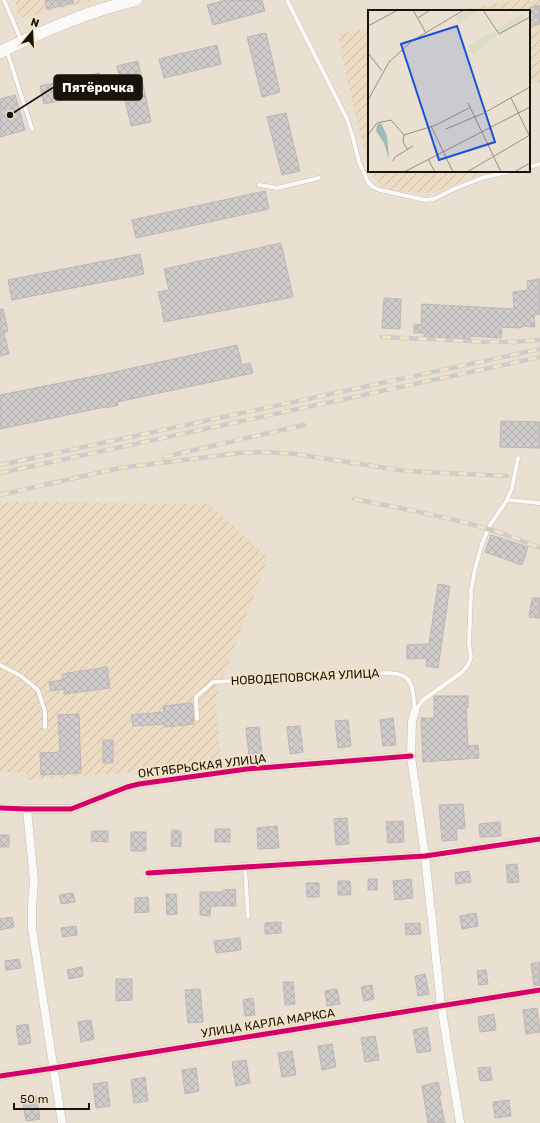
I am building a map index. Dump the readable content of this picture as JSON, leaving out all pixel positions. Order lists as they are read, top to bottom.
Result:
{
  "streets": {
    "street": ["ОКТЯБРЬСКАЯ УЛИЦА", "УЛИЦА КАРЛА МАРКСА"],
    "lane": ["НОВОДЕПОВСКАЯ УЛИЦА"]
  },
  "places": ["Пятёрочка"],
  "scale_bar": "50 m",
  "north": "top"
}
